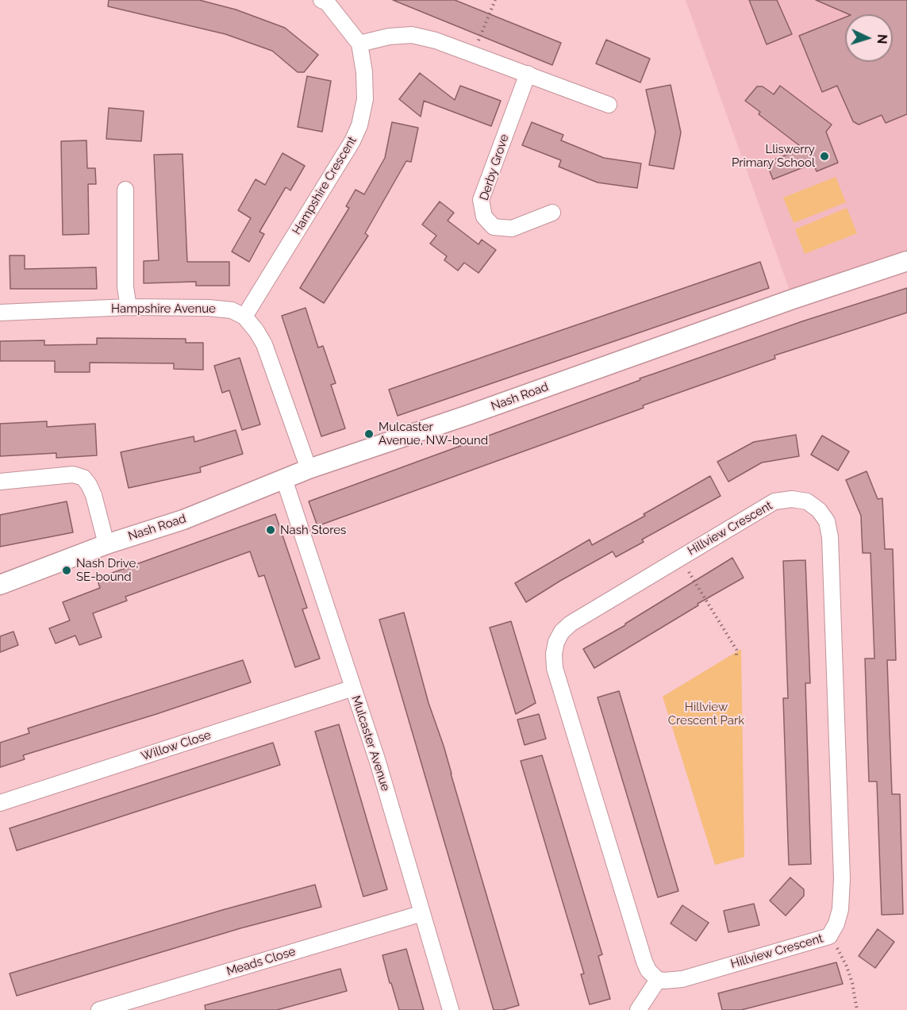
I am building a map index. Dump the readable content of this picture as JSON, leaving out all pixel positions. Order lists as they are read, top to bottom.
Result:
{
  "streets": {
    "street": [
      "Derby Grove",
      "Hampshire Crescent",
      "Hampshire Avenue",
      "Nash Road",
      "Hillview Crescent",
      "Mulcaster Avenue",
      "Willow Close",
      "Meads Close"
    ]
  },
  "crossings": [
    ["Hampshire Crescent", "Hampshire Avenue"],
    ["Nash Road", "Mulcaster Avenue"],
    ["Mulcaster Avenue", "Willow Close"],
    ["Mulcaster Avenue", "Meads Close"]
  ],
  "parks": ["Hillview Crescent Park"],
  "places": [
    "Lliswerry Primary School",
    "Mulcaster Avenue, NW-bound",
    "Nash Stores",
    "Nash Drive, SE-bound"
  ],
  "north": "right"
}
